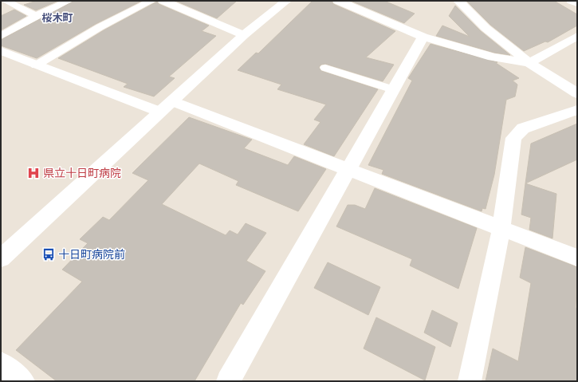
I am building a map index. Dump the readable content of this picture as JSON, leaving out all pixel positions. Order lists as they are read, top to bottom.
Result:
{
  "districts": ["桜木町"],
  "places": {
    "hospital": ["県立十日町病院"],
    "bus stop": ["十日町病院前"]
  }
}
